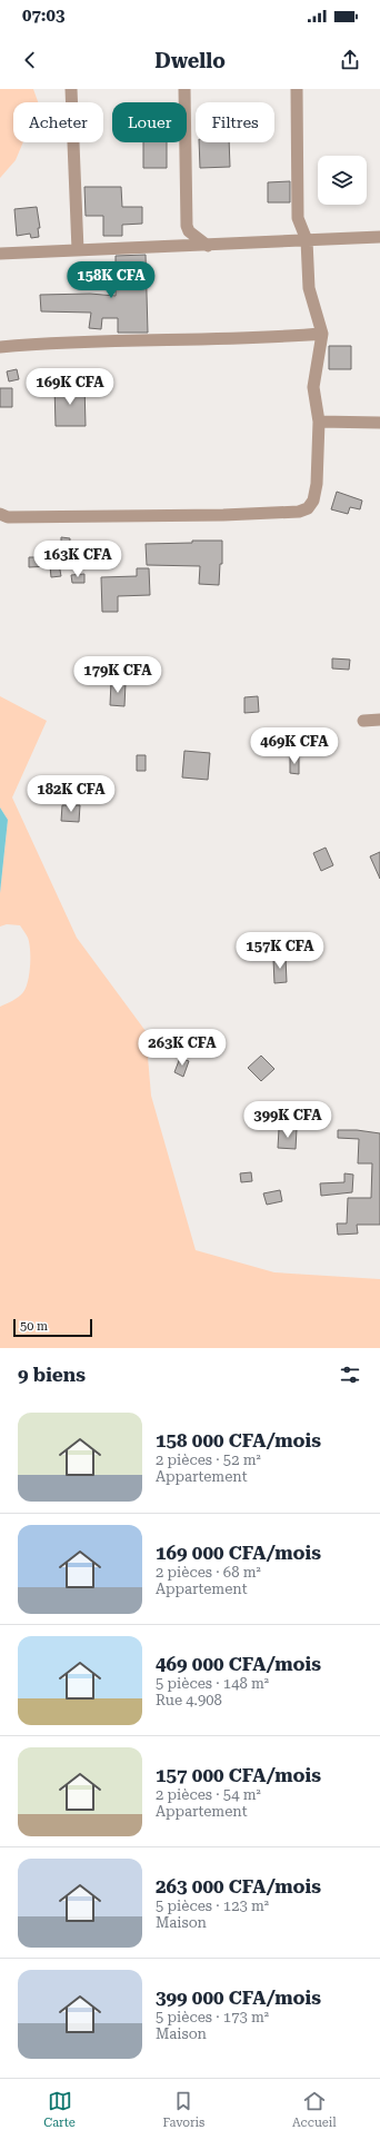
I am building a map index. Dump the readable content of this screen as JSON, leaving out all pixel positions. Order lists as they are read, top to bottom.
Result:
{
  "scale_bar": "50 m",
  "page": {
    "status": "07:03",
    "header": "Dwello",
    "chip": ["Acheter", "Louer", "Filtres"],
    "price": [
      "158K CFA",
      "169K CFA",
      "163K CFA",
      "179K CFA",
      "469K CFA",
      "182K CFA",
      "157K CFA",
      "263K CFA",
      "399K CFA"
    ],
    "scale": "50 m",
    "heading": "9 biens",
    "list": [
      {
        "name": "158 000 CFA/mois",
        "note": "2 pièces · 52 m² · Appartement"
      },
      {
        "name": "169 000 CFA/mois",
        "note": "2 pièces · 68 m² · Appartement"
      },
      {
        "name": "469 000 CFA/mois",
        "note": "5 pièces · 148 m² · Rue 4.908"
      },
      {
        "name": "157 000 CFA/mois",
        "note": "2 pièces · 54 m² · Appartement"
      },
      {
        "name": "263 000 CFA/mois",
        "note": "5 pièces · 123 m² · Maison"
      },
      {
        "name": "399 000 CFA/mois",
        "note": "5 pièces · 173 m² · Maison"
      }
    ],
    "tabs": ["Carte", "Favoris", "Accueil"]
  }
}
